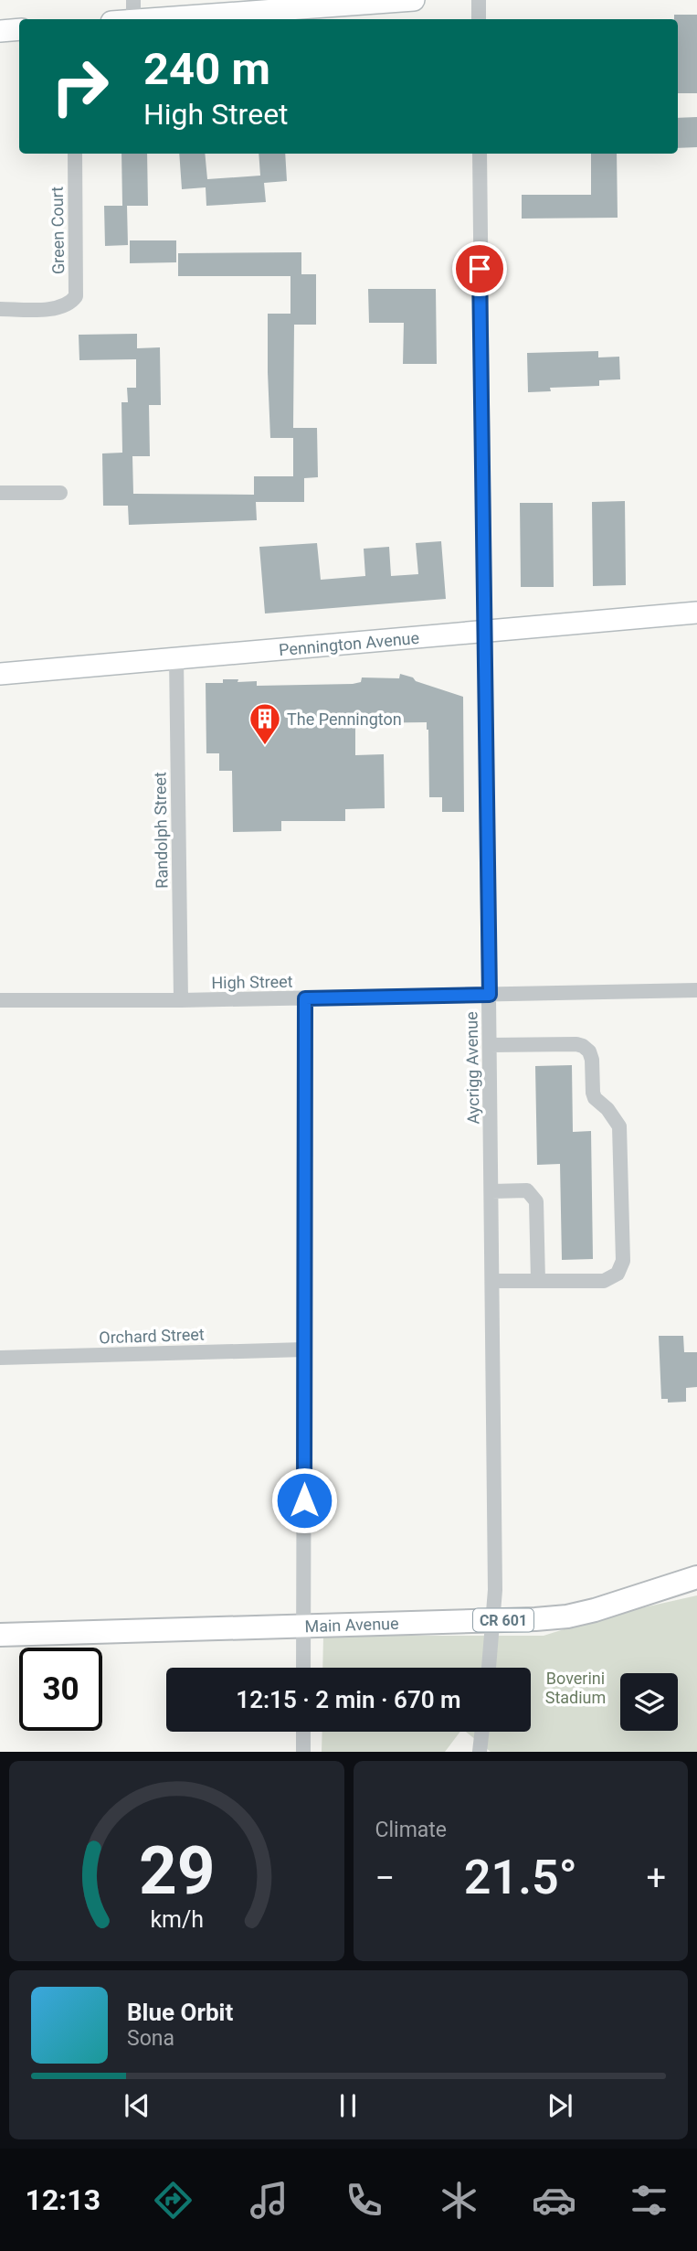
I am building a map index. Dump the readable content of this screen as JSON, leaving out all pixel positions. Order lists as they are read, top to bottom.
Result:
{
  "streets": {
    "main road": ["CR 601", "Main Avenue"],
    "street": [
      "Green Court",
      "Pennington Avenue",
      "Randolph Street",
      "High Street",
      "Aycrigg Avenue",
      "Orchard Street"
    ]
  },
  "crossings": [
    ["Pennington Avenue", "Randolph Street"],
    ["Pennington Avenue", "Aycrigg Avenue"],
    ["Randolph Street", "High Street"],
    ["High Street", "Aycrigg Avenue"],
    ["Aycrigg Avenue", "Main Avenue"]
  ],
  "parks": ["Boverini Stadium"],
  "places": {
    "building": ["The Pennington"]
  },
  "page": {
    "turn": ["240 m", "High Street"],
    "limit": "30",
    "trip": "12:15 · 2 min · 670 m",
    "tile": "Climate",
    "heat": ["−", "21.5°", "+"],
    "song": ["Blue Orbit", "Sona"],
    "tabs": "12:13",
    "gauge": ["29", "km/h"]
  }
}
